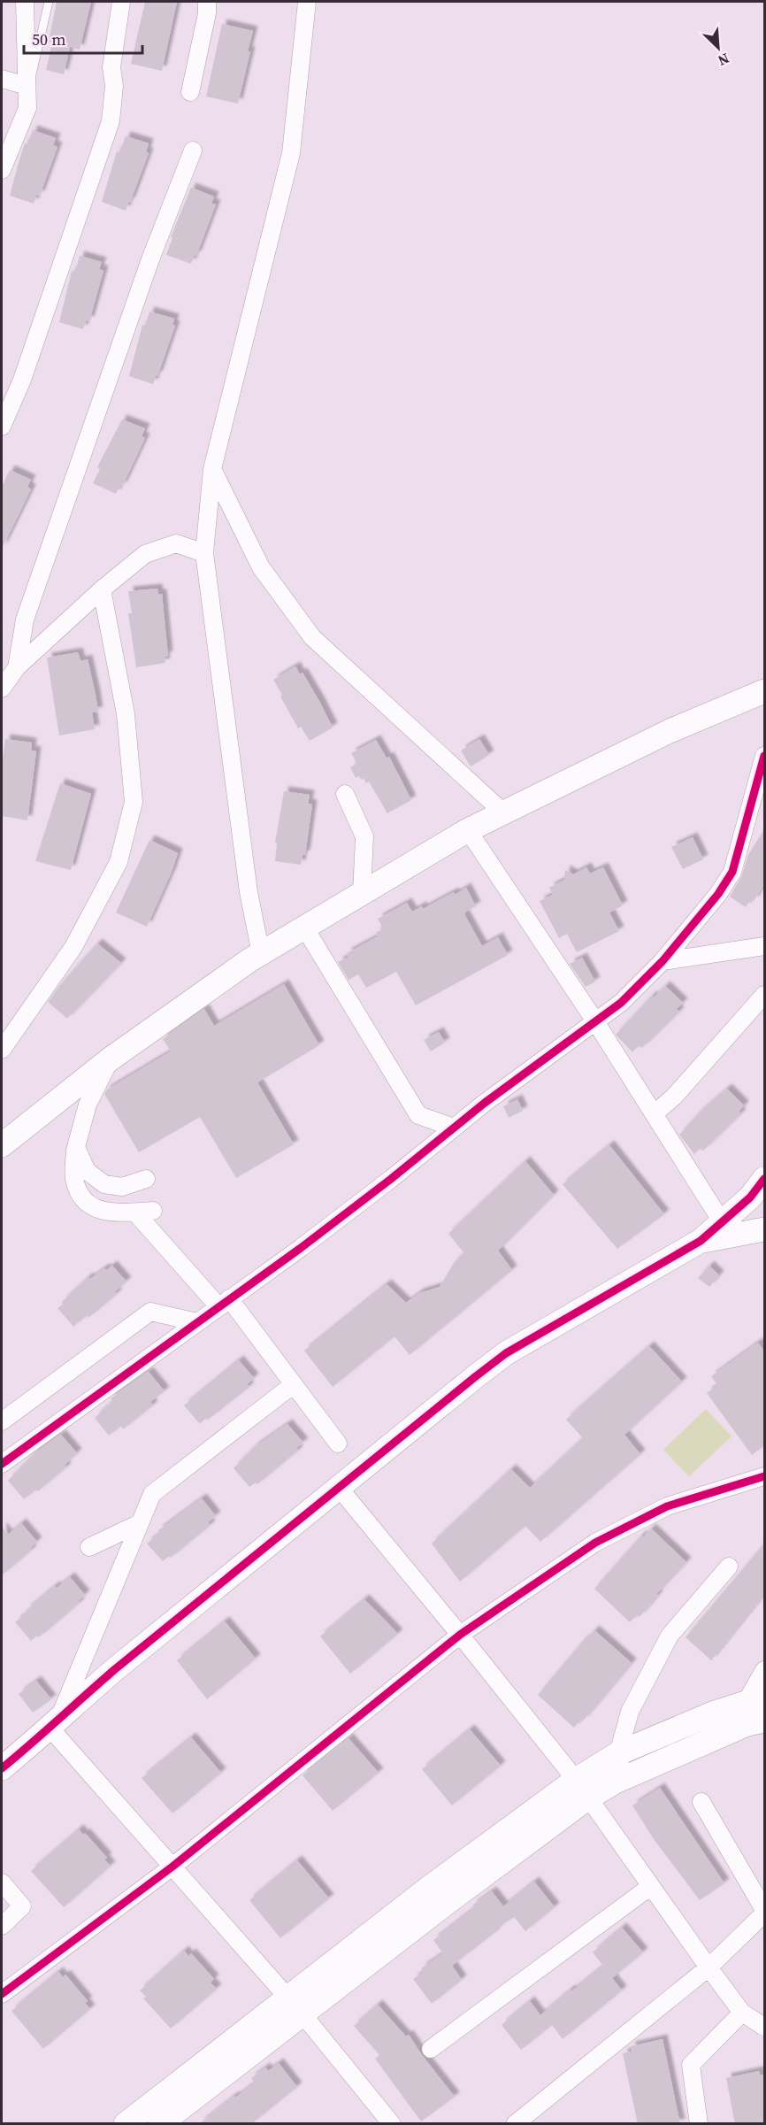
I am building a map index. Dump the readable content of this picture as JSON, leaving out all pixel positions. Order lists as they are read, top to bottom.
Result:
{
  "scale_bar": "50 m",
  "north": "bottom right"
}
